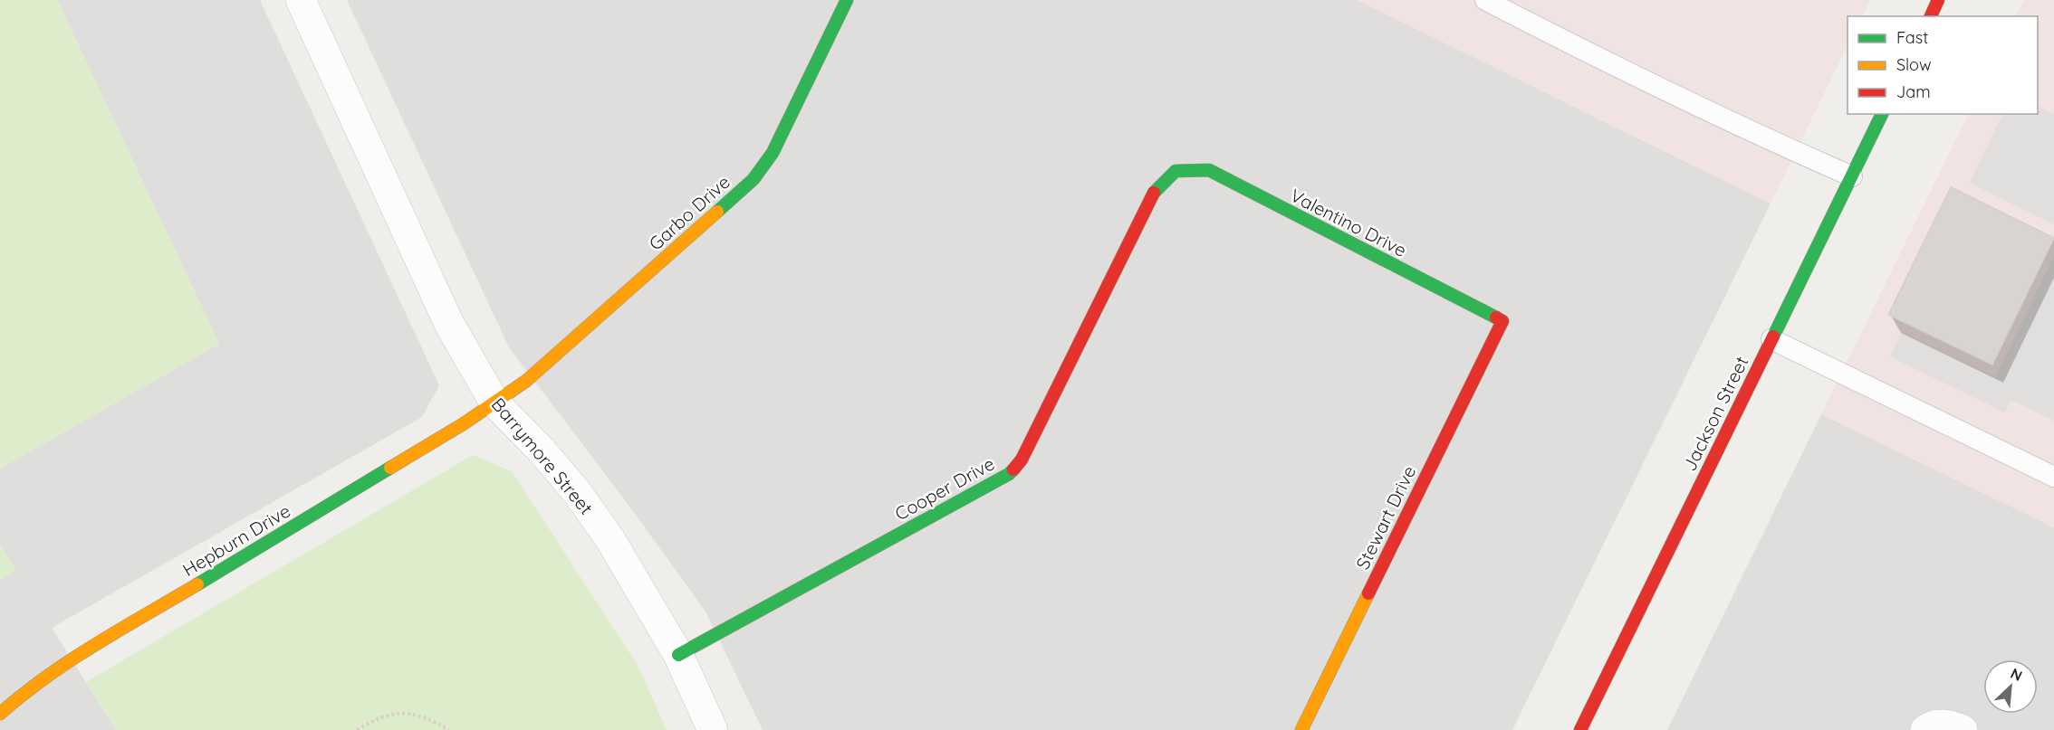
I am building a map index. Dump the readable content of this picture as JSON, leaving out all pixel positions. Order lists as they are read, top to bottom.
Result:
{
  "streets": {
    "street": [
      "Garbo Drive",
      "Valentino Drive",
      "Jackson Street",
      "Barrymore Street",
      "Cooper Drive",
      "Stewart Drive",
      "Hepburn Drive"
    ]
  },
  "crossings": [
    ["Garbo Drive", "Barrymore Street"],
    ["Garbo Drive", "Hepburn Drive"],
    ["Valentino Drive", "Cooper Drive"],
    ["Valentino Drive", "Stewart Drive"],
    ["Barrymore Street", "Cooper Drive"],
    ["Barrymore Street", "Hepburn Drive"]
  ],
  "legend": ["Fast", "Slow", "Jam"],
  "north": "top right"
}
